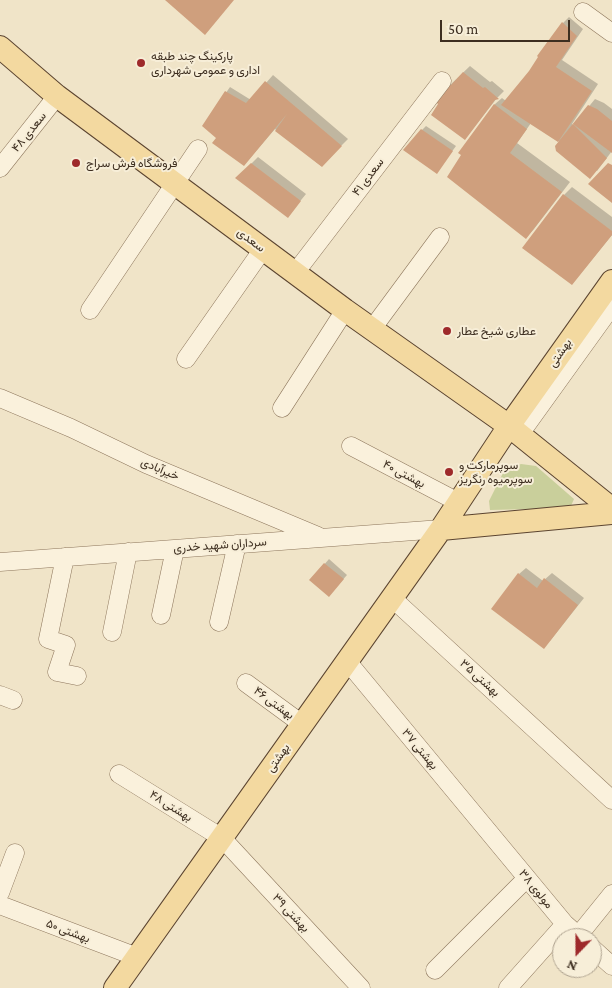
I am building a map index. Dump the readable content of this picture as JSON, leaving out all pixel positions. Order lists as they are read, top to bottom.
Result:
{
  "streets": {
    "main road": ["سعدی", "بهشتی"],
    "street": [
      "سعدی ۴۸",
      "سعدی ۴۱",
      "خیرآبادی",
      "بهشتی ۴۰",
      "سرداران شهید خدری",
      "بهشتی ۳۵",
      "بهشتی ۴۶",
      "بهشتی ۳۷",
      "بهشتی ۴۸",
      "مولوی ۳۸",
      "بهشتی ۳۹",
      "بهشتی ۵۰"
    ]
  },
  "crossings": [
    ["سعدی ۴۸", "سعدی"],
    ["سعدی ۴۱", "سعدی"],
    ["سعدی", "بهشتی"],
    ["بهشتی", "بهشتی ۴۰"],
    ["بهشتی", "سرداران شهید خدری"],
    ["بهشتی", "بهشتی ۳۵"],
    ["بهشتی", "بهشتی ۴۶"],
    ["بهشتی", "بهشتی ۳۷"],
    ["بهشتی", "بهشتی ۴۸"],
    ["بهشتی", "بهشتی ۳۹"],
    ["بهشتی", "بهشتی ۵۰"],
    ["خیرآبادی", "سرداران شهید خدری"],
    ["بهشتی ۳۷", "مولوی ۳۸"],
    ["بهشتی ۴۸", "بهشتی ۳۹"]
  ],
  "places": [
    "پارکینگ چند طبقه اداری و عمومی شهرداری",
    "فروشگاه فرش سراج",
    "عطاری شیخ عطار",
    "سوپرمارکت و سوپرمیوه رنگریز"
  ],
  "scale_bar": "50 m",
  "north": "bottom"
}
